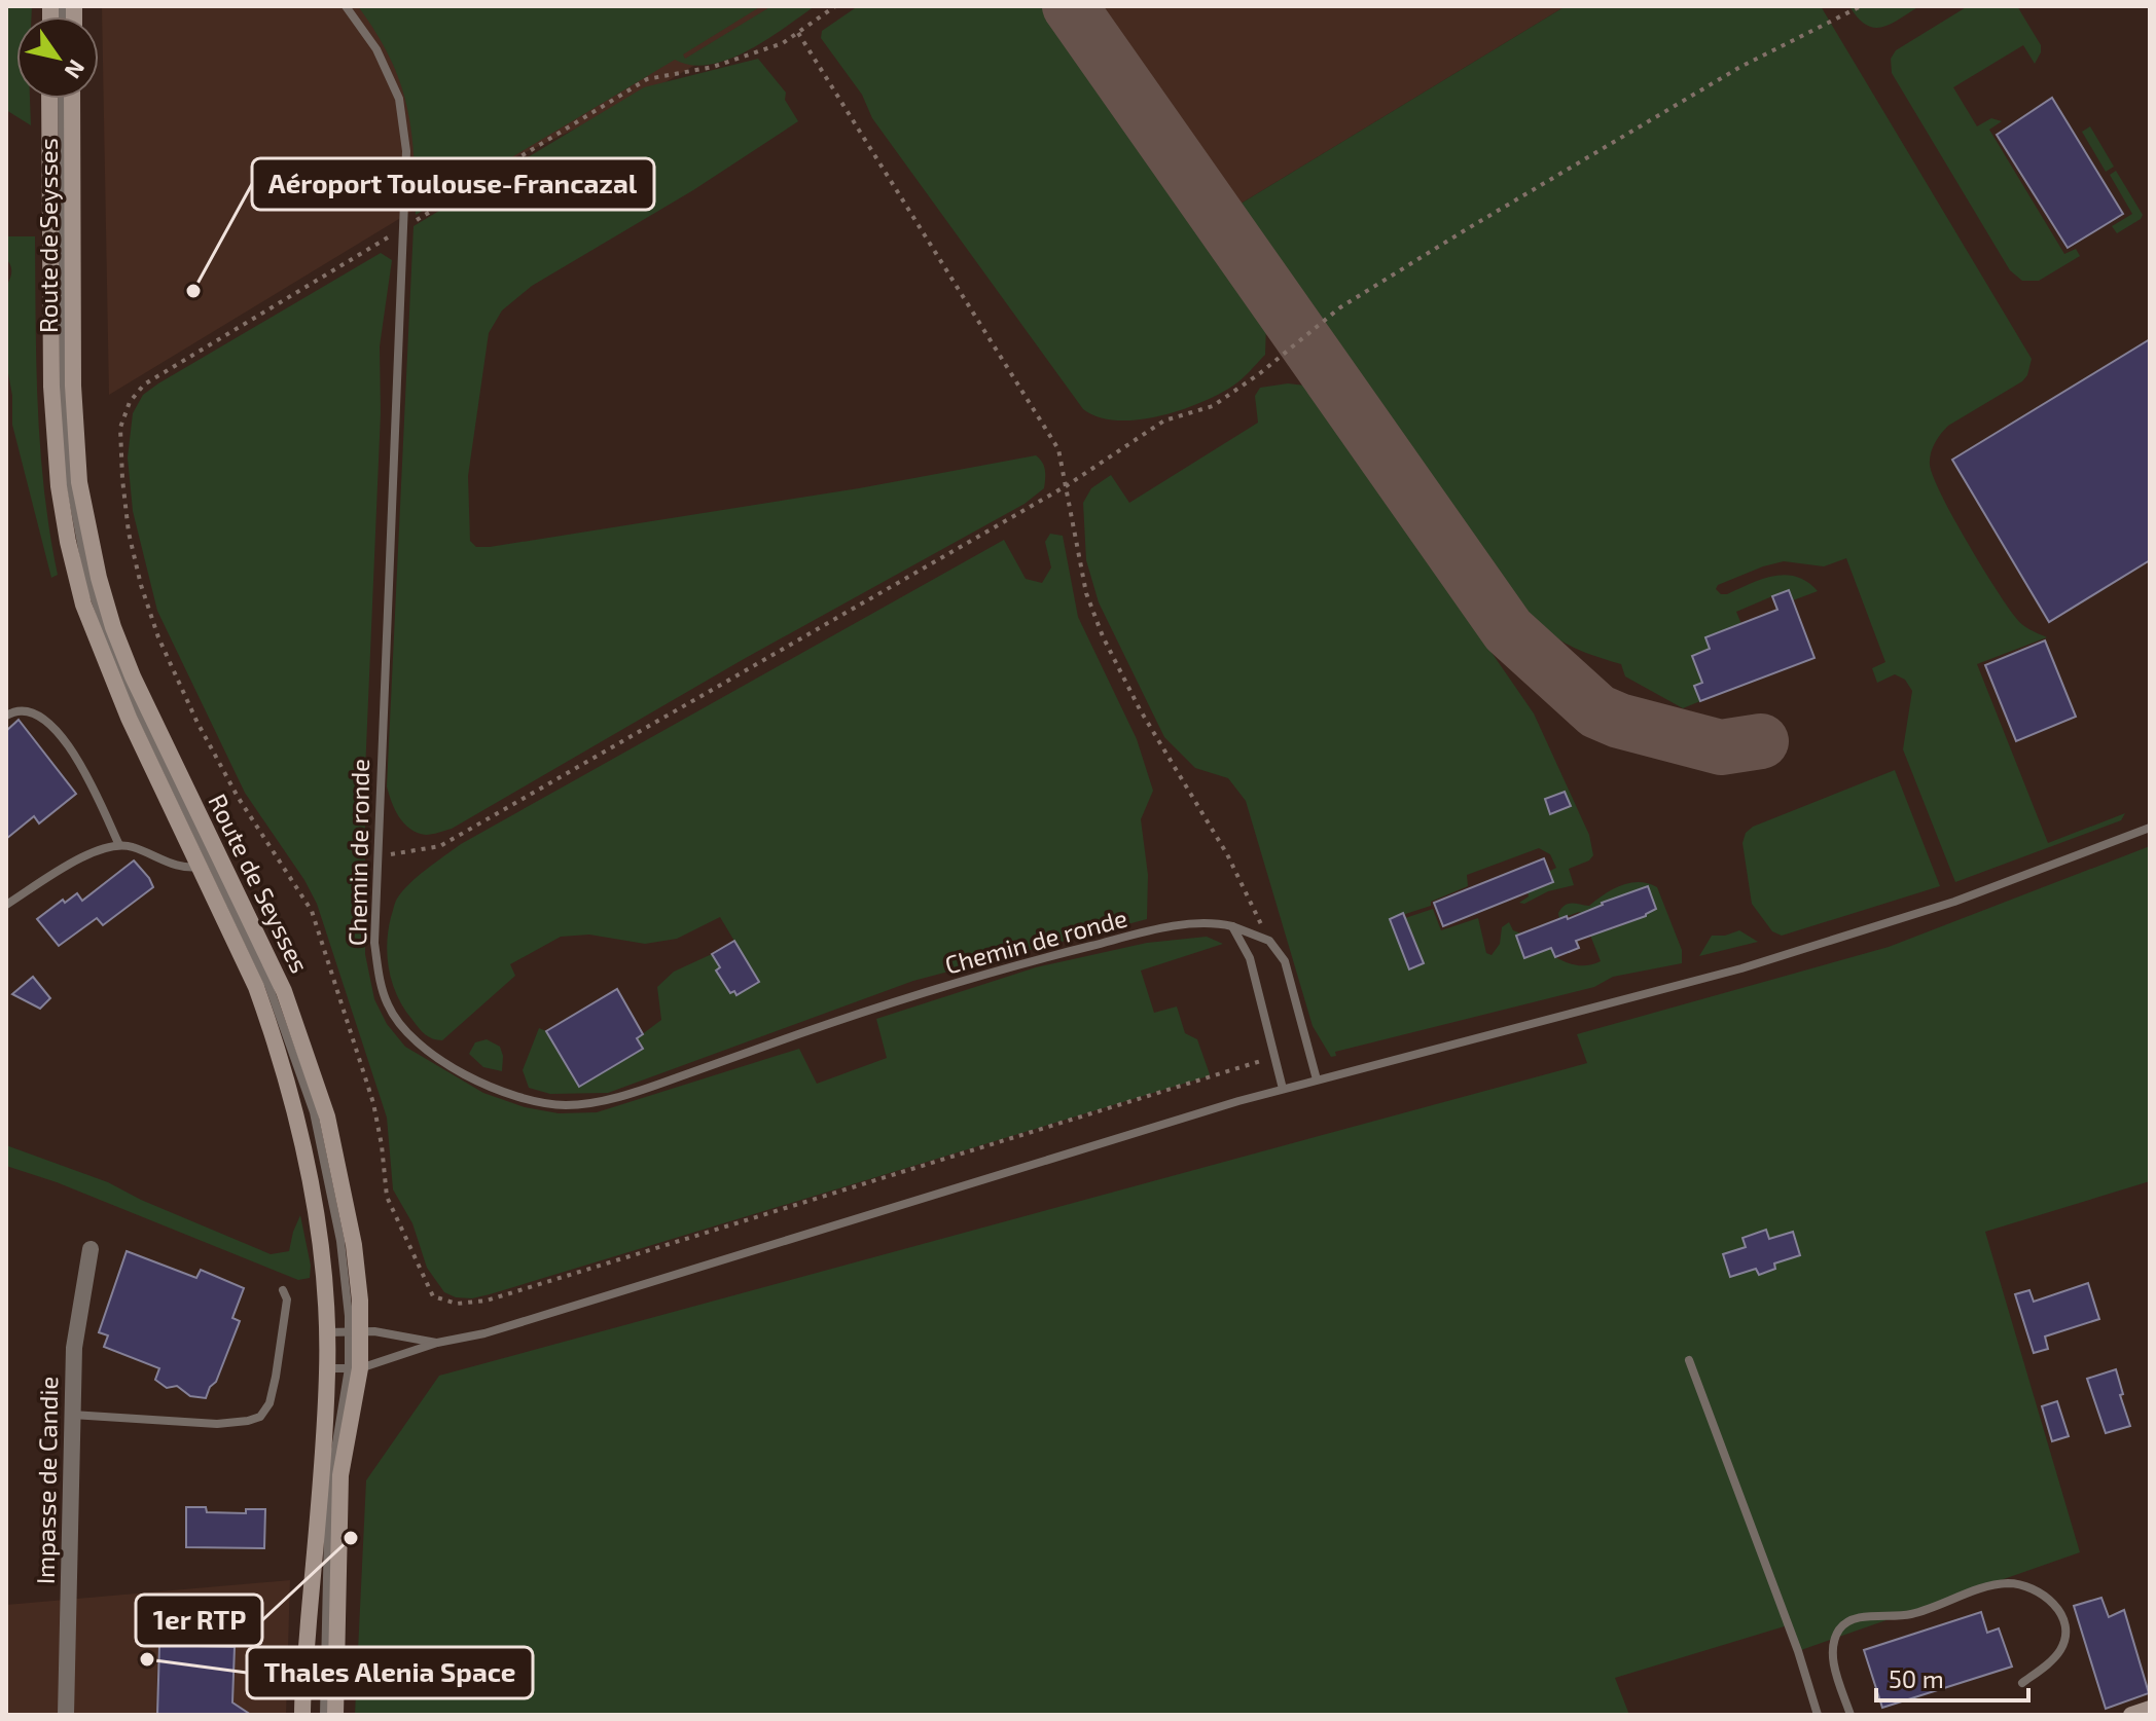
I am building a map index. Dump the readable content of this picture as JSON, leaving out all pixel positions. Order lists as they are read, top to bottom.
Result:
{
  "streets": {
    "main road": ["Route de Seysses"],
    "street": ["Impasse de Candie"],
    "lane": ["Chemin de ronde"]
  },
  "places": ["Aéroport Toulouse-Francazal", "1er RTP", "Thales Alenia Space"],
  "scale_bar": "50 m",
  "north": "bottom right"
}
